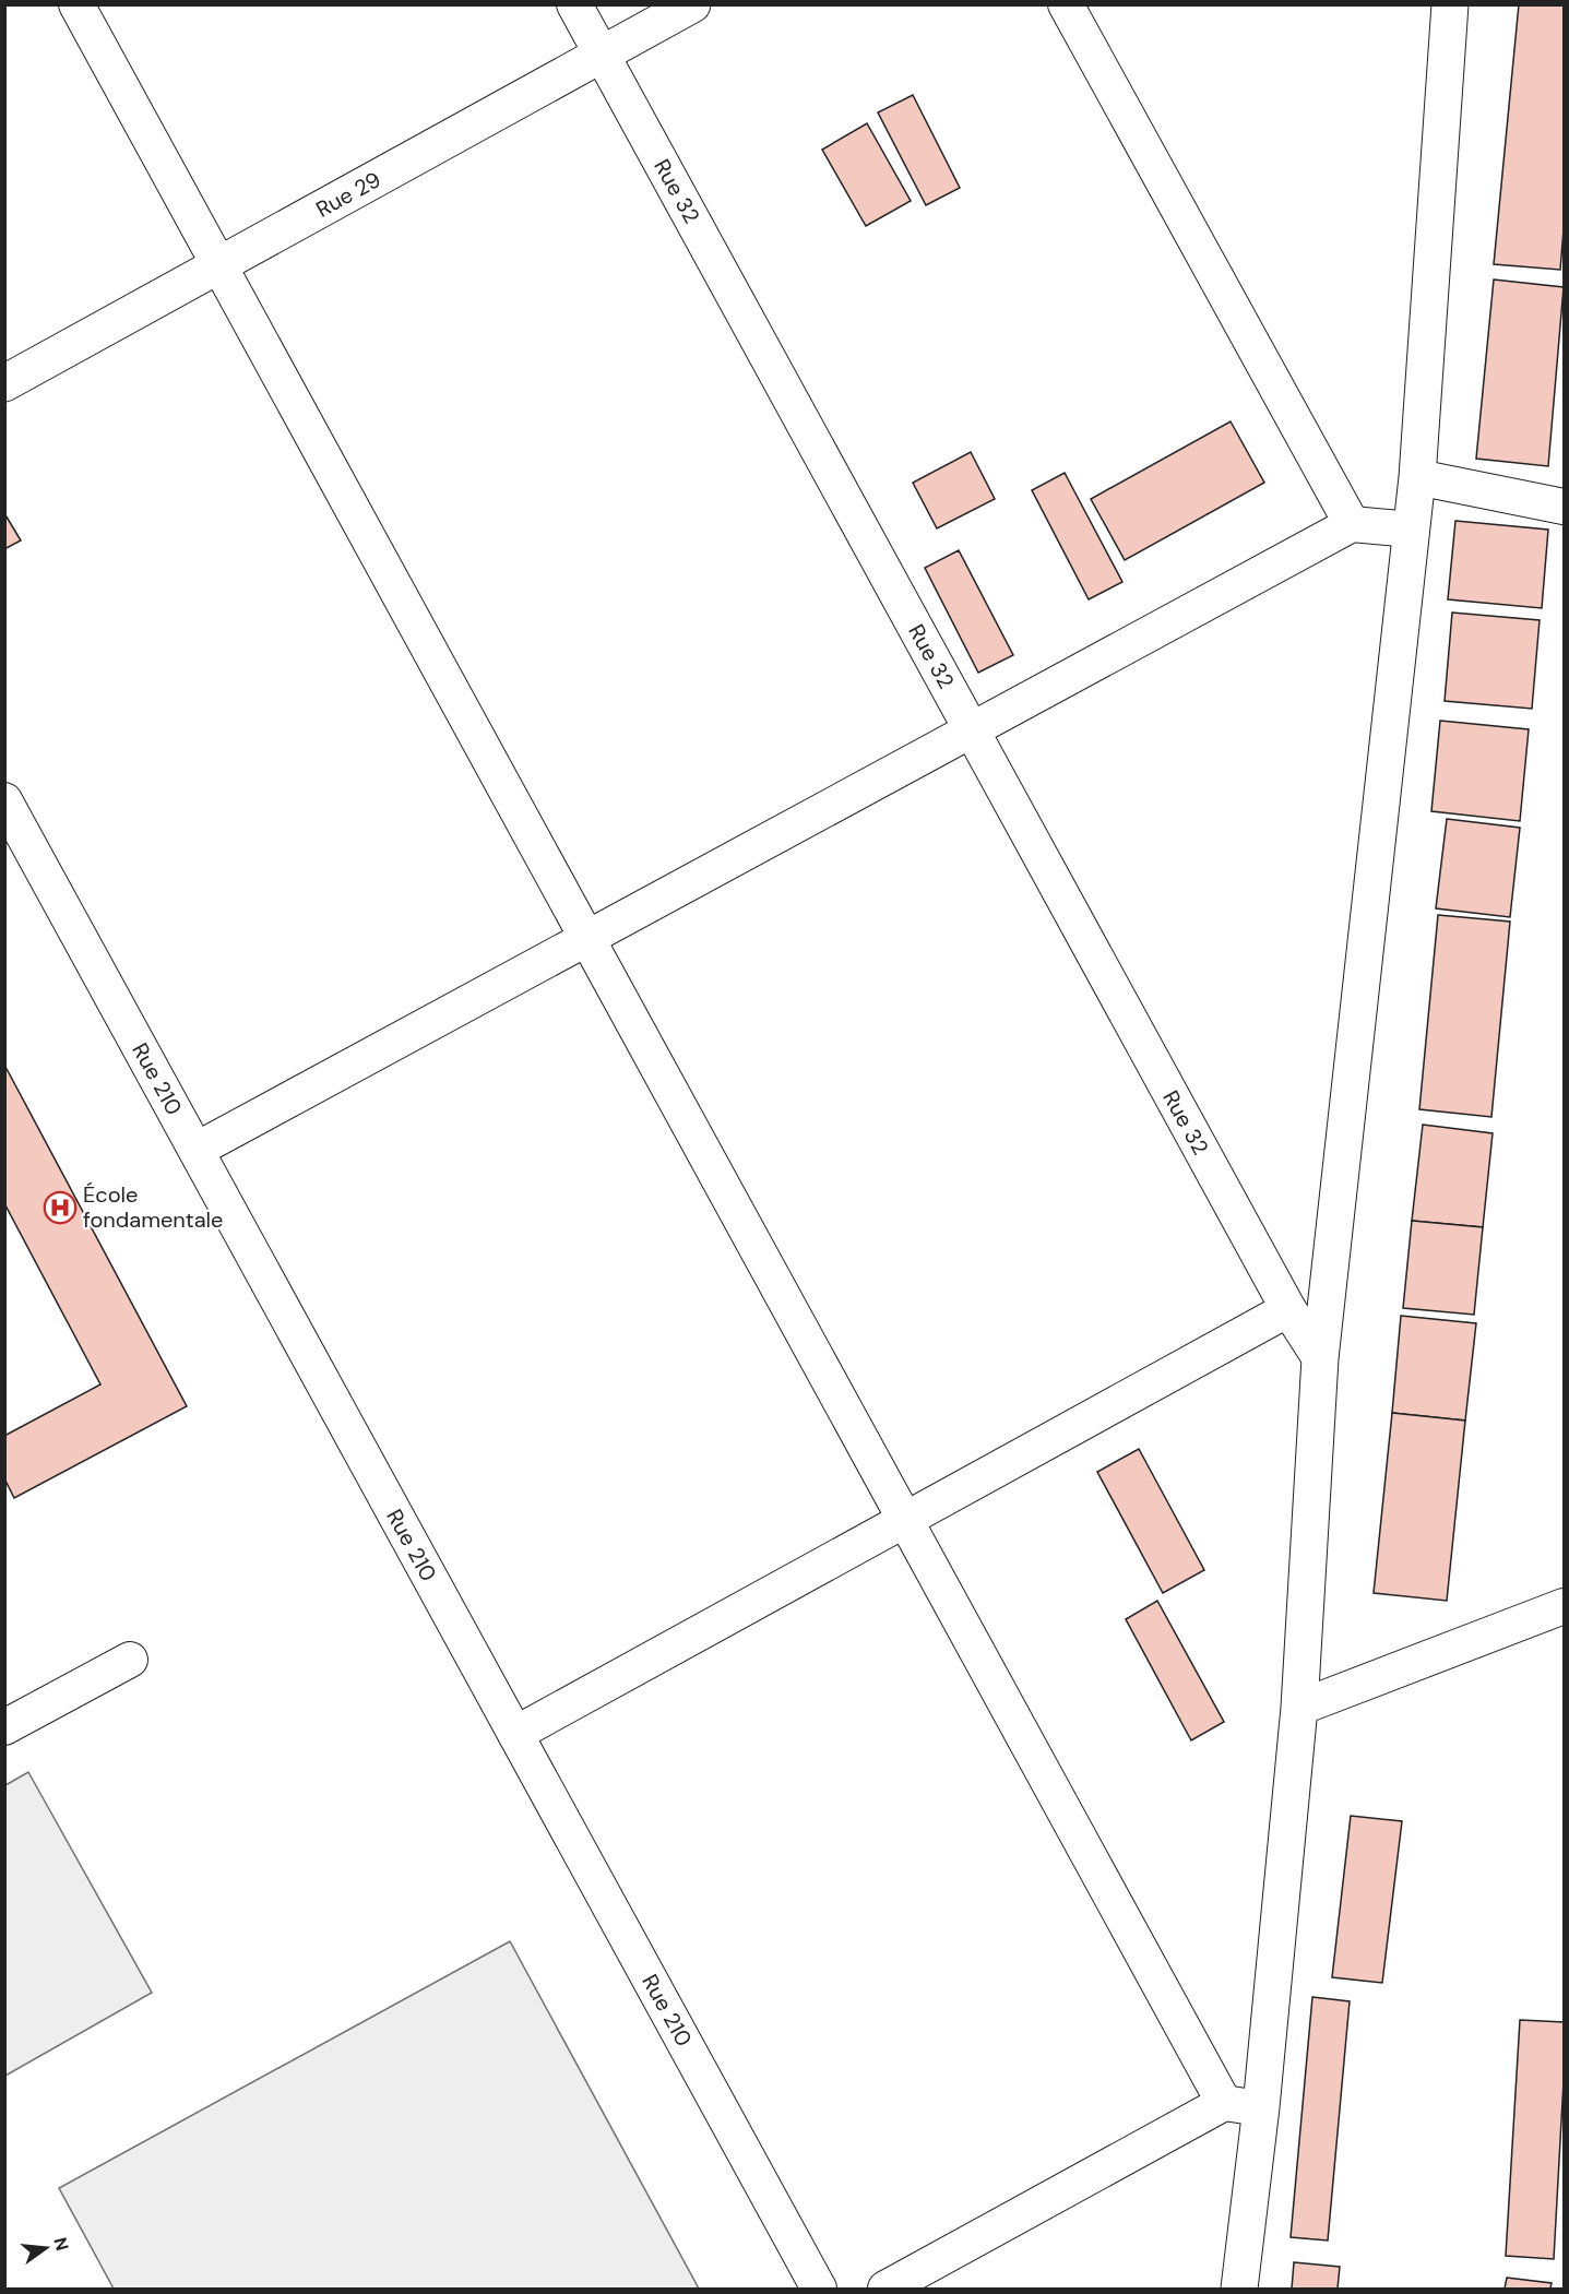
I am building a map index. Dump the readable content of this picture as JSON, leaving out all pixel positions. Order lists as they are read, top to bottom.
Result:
{
  "streets": {
    "main road": ["Rue 29"],
    "street": ["Rue 32", "Rue 210"]
  },
  "crossings": [
    ["Rue 32", "Rue 29"]
  ],
  "places": {
    "hospital": ["École fondamentale"]
  },
  "north": "right"
}
